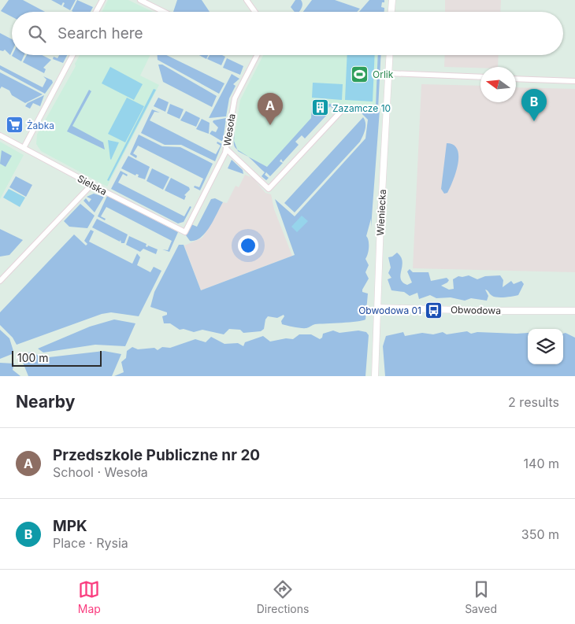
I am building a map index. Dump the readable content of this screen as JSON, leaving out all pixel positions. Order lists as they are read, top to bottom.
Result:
{
  "streets": {
    "street": [
      "Wesoła",
      "Sielska",
      "Wieniecka",
      "Obwodowa"
    ]
  },
  "crossings": [
    ["Wesoła", "Sielska"],
    ["Wieniecka", "Obwodowa"]
  ],
  "places": {
    "sports": ["Orlik"],
    "building": ["Zazamcze 10"],
    "supermarket": ["Żabka"],
    "bus stop": ["Obwodowa 01"]
  },
  "scale_bar": "100 m",
  "north": "left",
  "page": {
    "search": "Search here",
    "pins": ["B", "A"],
    "scale": "100 m",
    "heading": ["Nearby", "2 results"],
    "list": [
      {
        "mark": "A",
        "name": "Przedszkole Publiczne nr 20",
        "note": "School · Wesoła",
        "value": "140 m"
      },
      {
        "mark": "B",
        "name": "MPK",
        "note": "Place · Rysia",
        "value": "350 m"
      }
    ],
    "nav": ["Map", "Directions", "Saved"]
  }
}
